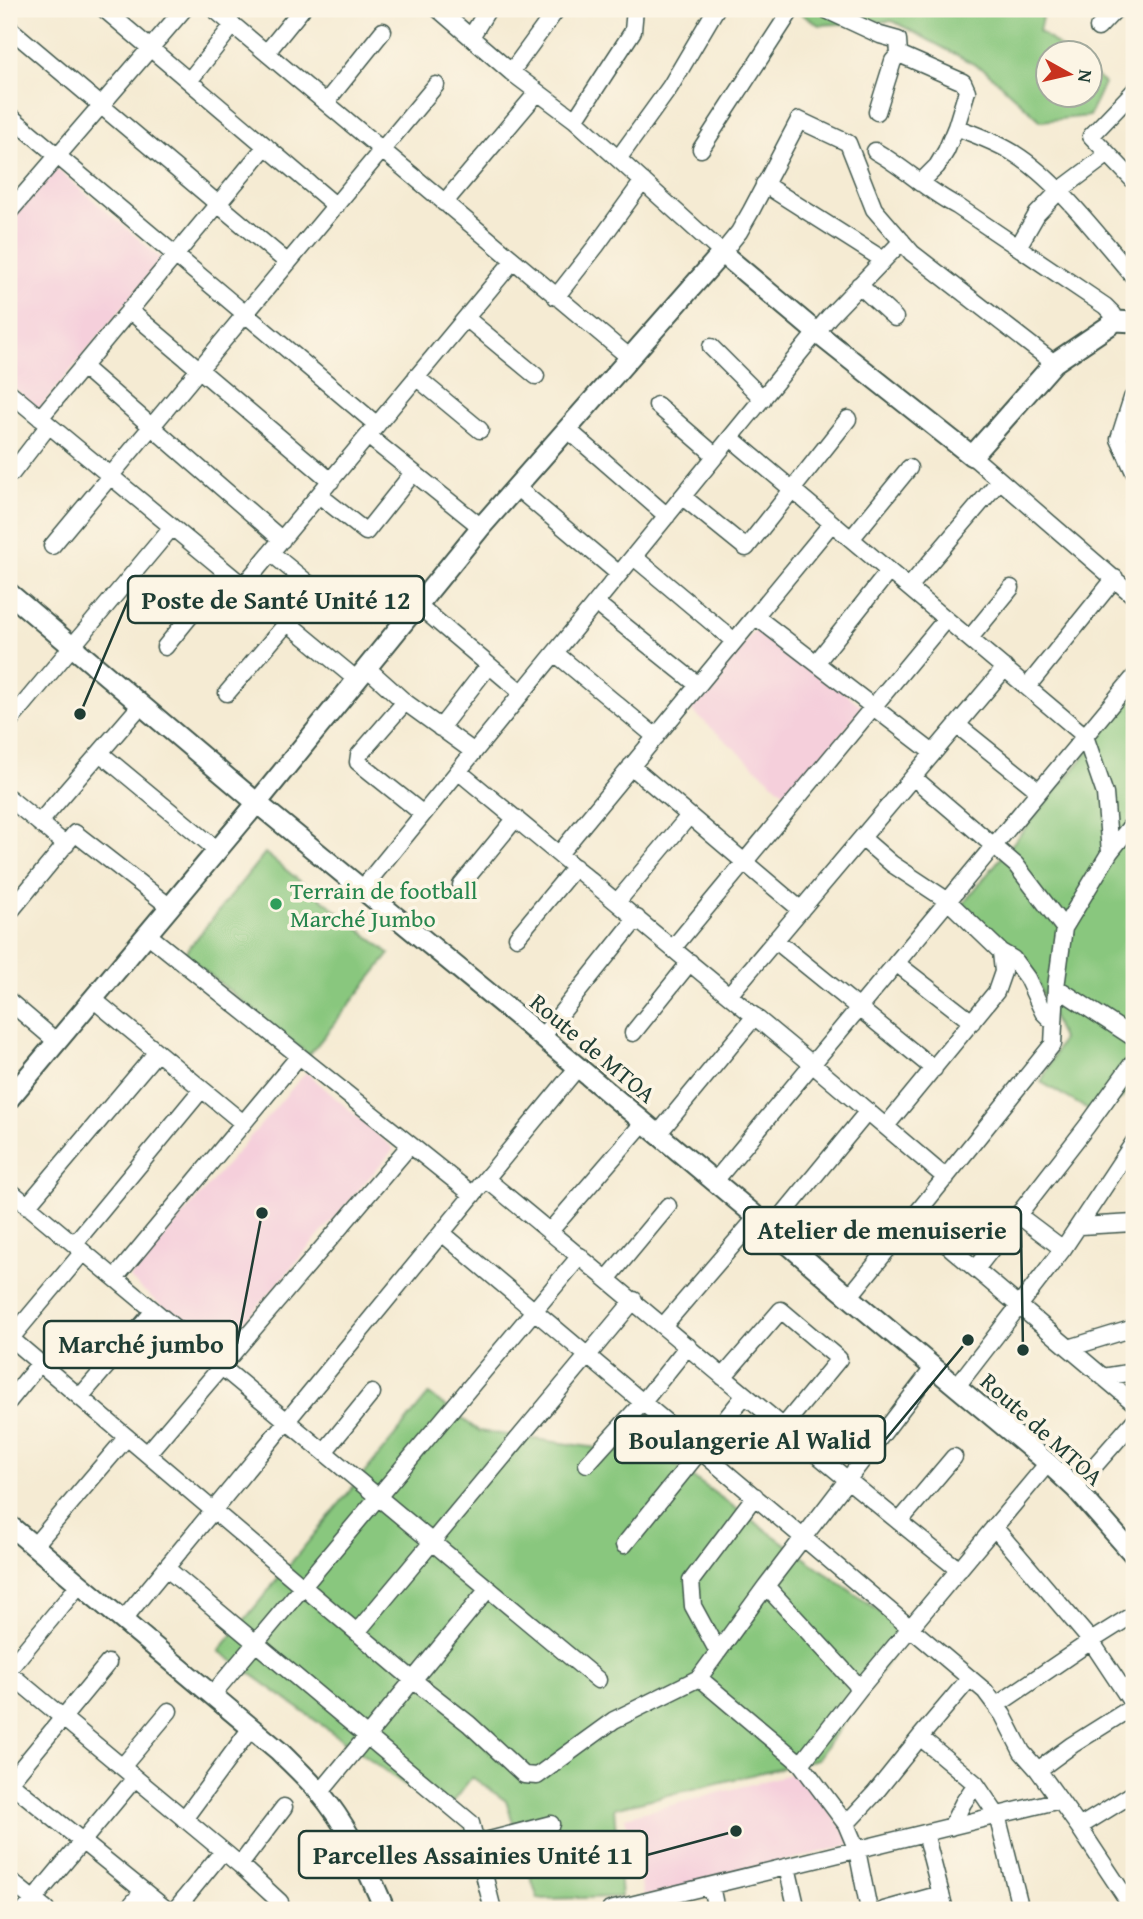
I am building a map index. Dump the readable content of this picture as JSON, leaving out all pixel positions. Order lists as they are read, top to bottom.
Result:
{
  "streets": {
    "street": ["Route de MTOA"]
  },
  "places": [
    "Poste de Santé Unité 12",
    "Terrain de football Marché Jumbo",
    "Marché jumbo",
    "Boulangerie Al Walid",
    "Atelier de menuiserie",
    "Parcelles Assainies Unité 11"
  ],
  "north": "right"
}
